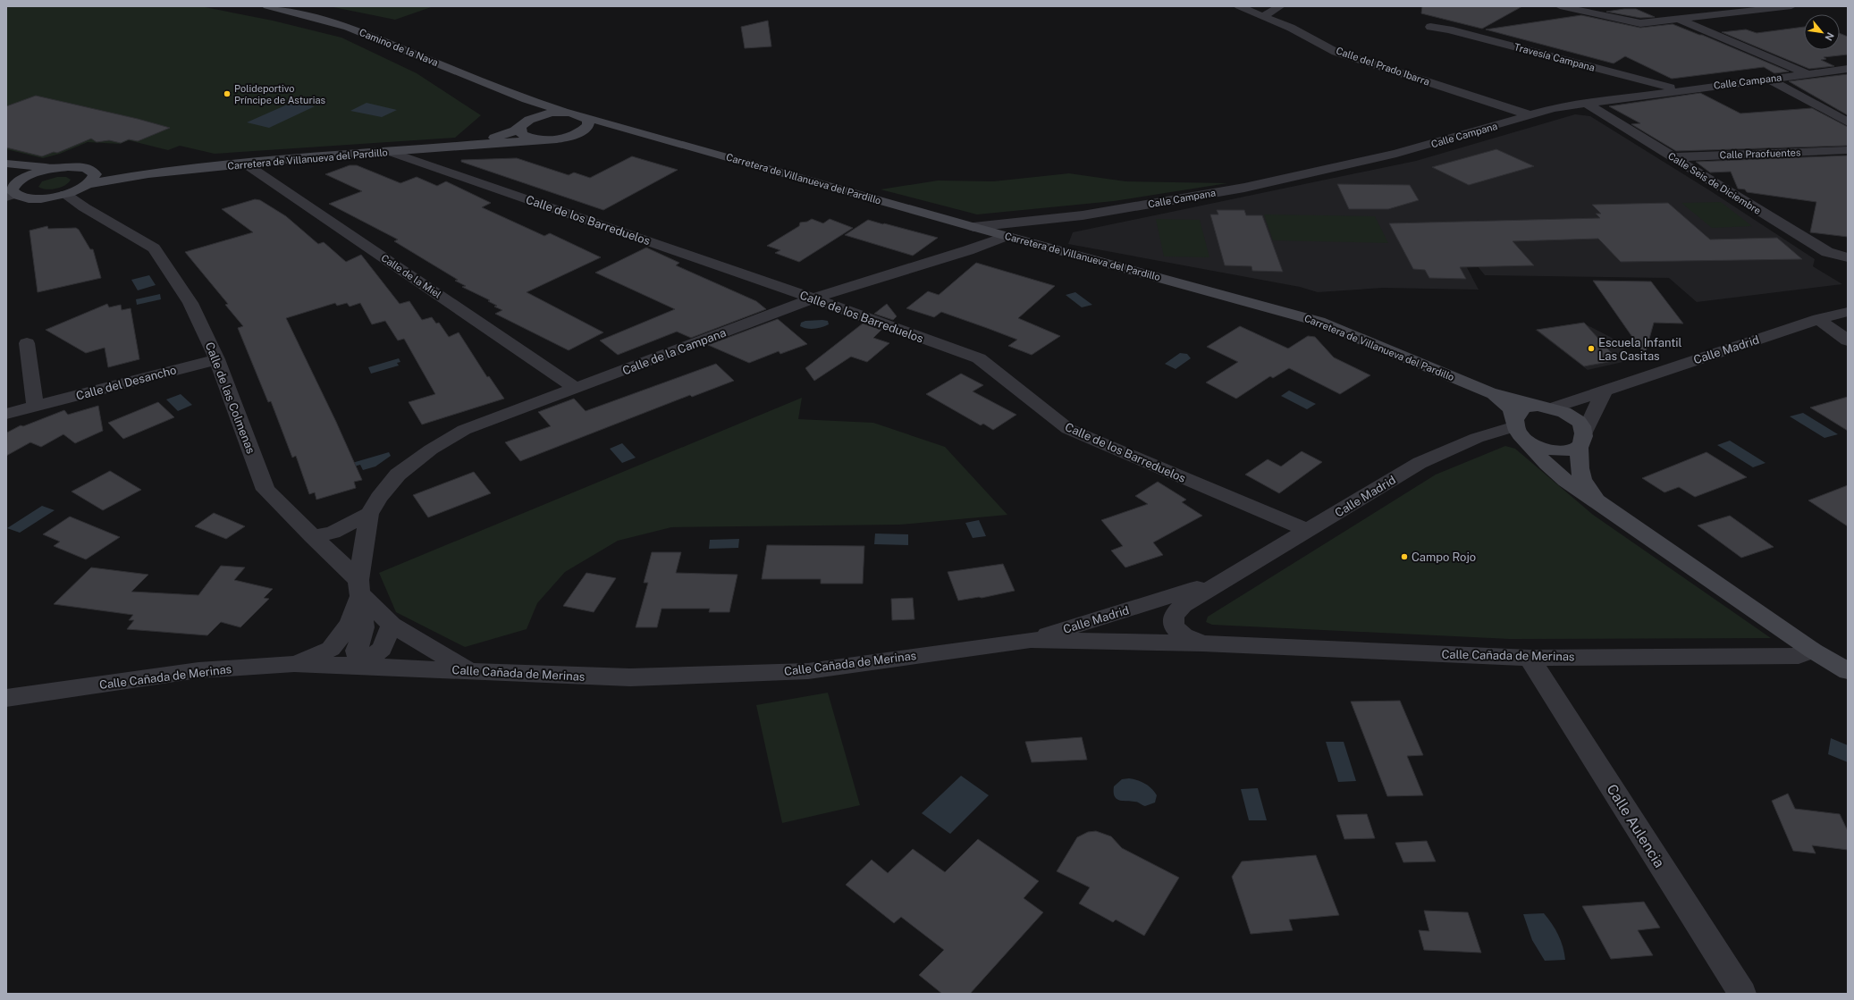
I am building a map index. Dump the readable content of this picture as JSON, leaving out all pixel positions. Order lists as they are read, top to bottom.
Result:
{
  "streets": {
    "street": [
      "Camino de la Nava",
      "Travesía Campana",
      "Calle del Prado Ibarra",
      "Calle Campana",
      "Calle Praofuentes",
      "Carretera de Villanueva del Pardillo",
      "Calle Seis de Diciembre",
      "Calle de los Barreduelos",
      "Calle de la Miel",
      "Calle Madrid",
      "Calle de la Campana",
      "Calle del Desancho",
      "Calle de las Colmenas",
      "Calle Cañada de Merinas",
      "Calle Aulencia"
    ]
  },
  "crossings": [
    ["Camino de la Nava", "Carretera de Villanueva del Pardillo"],
    ["Travesía Campana", "Calle Campana"],
    ["Calle del Prado Ibarra", "Calle Campana"],
    ["Calle Campana", "Calle Seis de Diciembre"],
    ["Calle Campana", "Calle de la Campana"],
    ["Calle Praofuentes", "Calle Seis de Diciembre"],
    ["Carretera de Villanueva del Pardillo", "Calle de los Barreduelos"],
    ["Carretera de Villanueva del Pardillo", "Calle de la Miel"],
    ["Carretera de Villanueva del Pardillo", "Calle Madrid"],
    ["Carretera de Villanueva del Pardillo", "Calle de la Campana"],
    ["Carretera de Villanueva del Pardillo", "Calle de las Colmenas"],
    ["Calle de los Barreduelos", "Calle Madrid"],
    ["Calle de los Barreduelos", "Calle de la Campana"],
    ["Calle de la Miel", "Calle de la Campana"],
    ["Calle Madrid", "Calle Cañada de Merinas"],
    ["Calle de la Campana", "Calle de las Colmenas"],
    ["Calle de la Campana", "Calle Cañada de Merinas"],
    ["Calle del Desancho", "Calle de las Colmenas"],
    ["Calle Cañada de Merinas", "Calle Aulencia"]
  ],
  "places": ["Polideportivo Príncipe de Asturias", "Escuela Infantil Las Casitas", "Campo Rojo"],
  "north": "bottom right"
}
